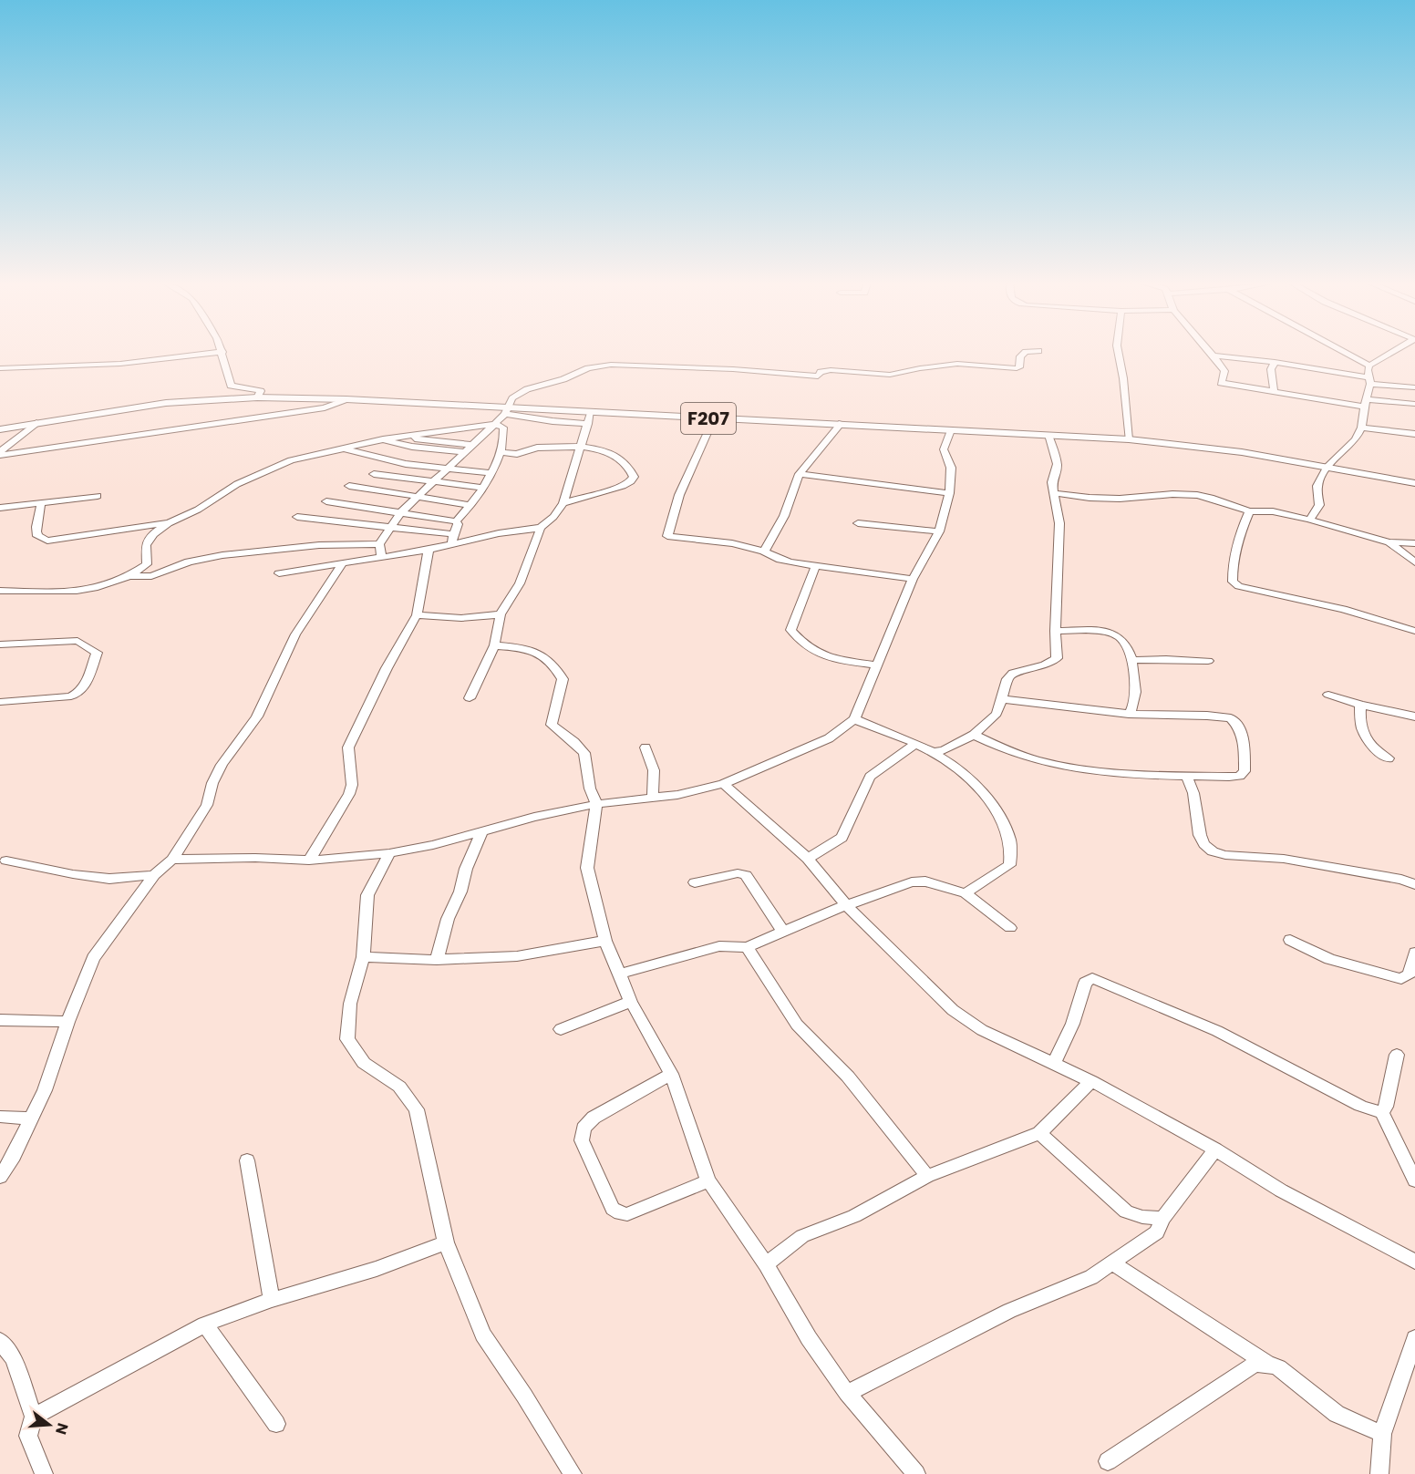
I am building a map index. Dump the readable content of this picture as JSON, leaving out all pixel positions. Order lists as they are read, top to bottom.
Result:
{
  "streets": {
    "main road": ["F207"]
  },
  "north": "right"
}
